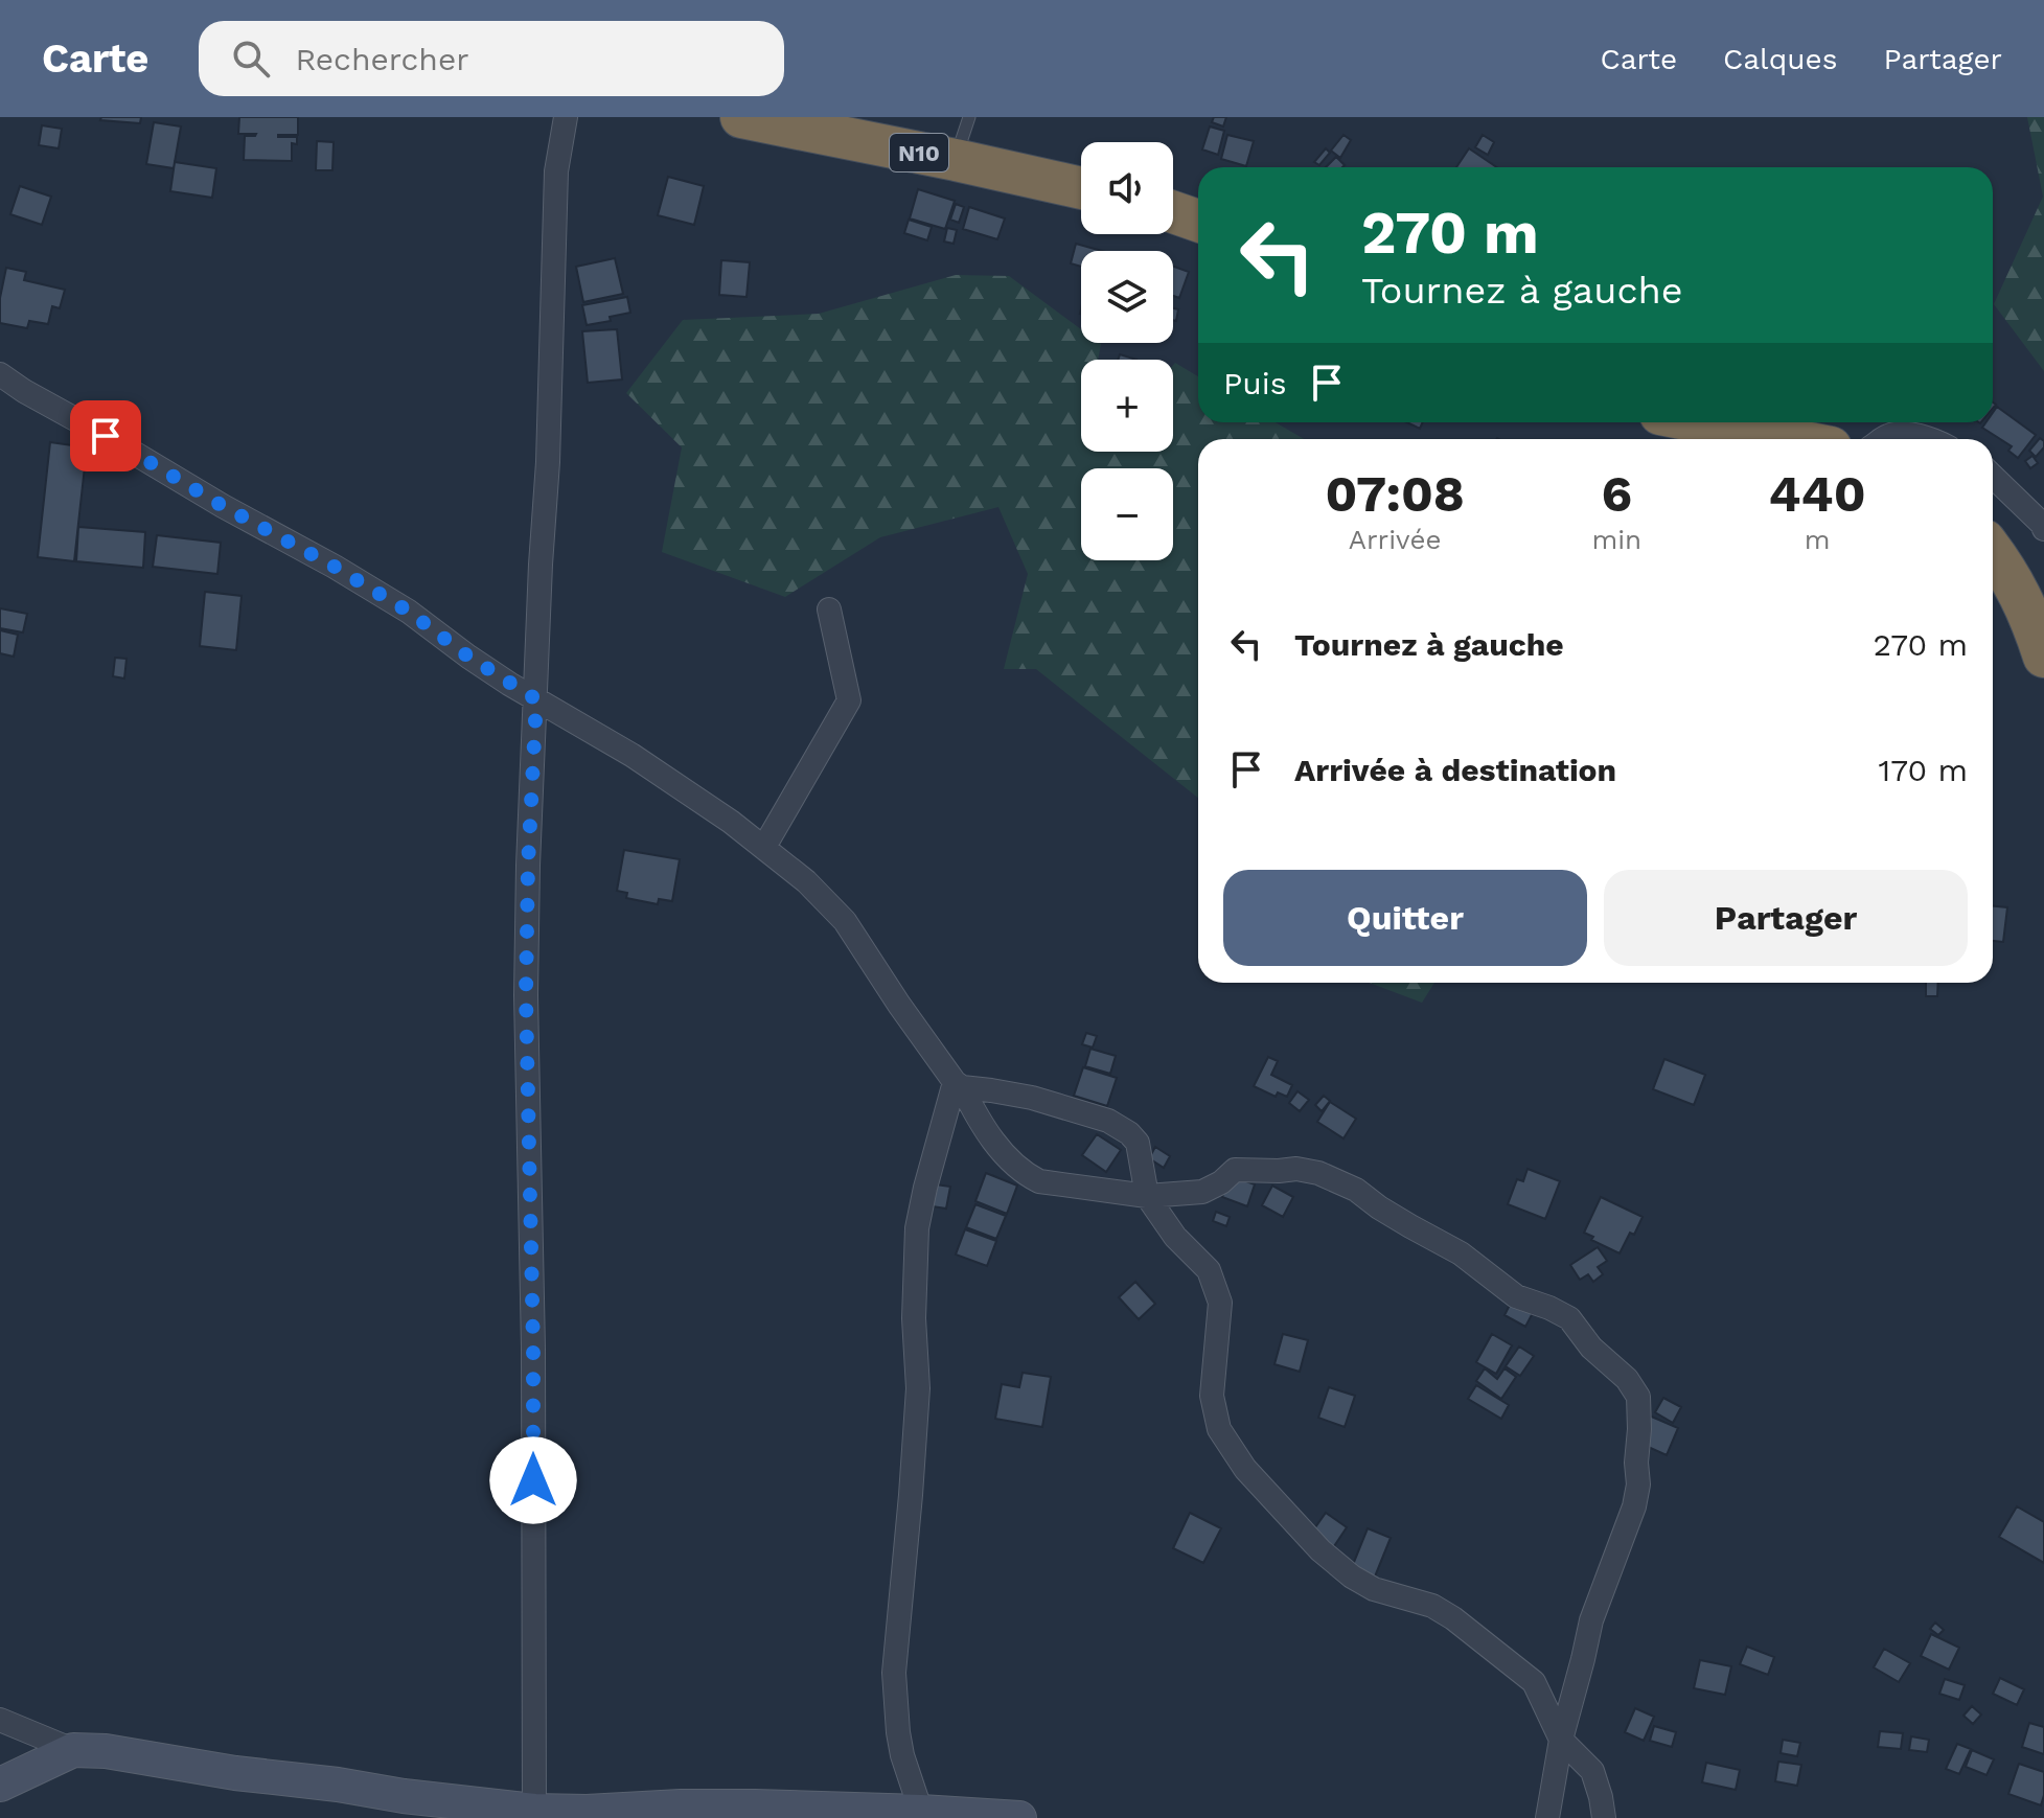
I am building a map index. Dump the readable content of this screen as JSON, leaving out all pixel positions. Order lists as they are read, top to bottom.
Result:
{
  "streets": {
    "highway": ["N10"]
  },
  "page": {
    "header": "Carte",
    "search": "Rechercher",
    "nav": ["Carte", "Calques", "Partager"],
    "map_buttons": ["+", "−"],
    "turn": ["270 m", "Tournez à gauche"],
    "then": "Puis",
    "eta": [
      "07:08",
      "Arrivée",
      "6",
      "min",
      "440",
      "m"
    ],
    "list": [
      {
        "name": "Tournez à gauche",
        "value": "270 m"
      },
      {
        "name": "Arrivée à destination",
        "value": "170 m"
      }
    ],
    "buttons": ["Quitter", "Partager"]
  }
}
